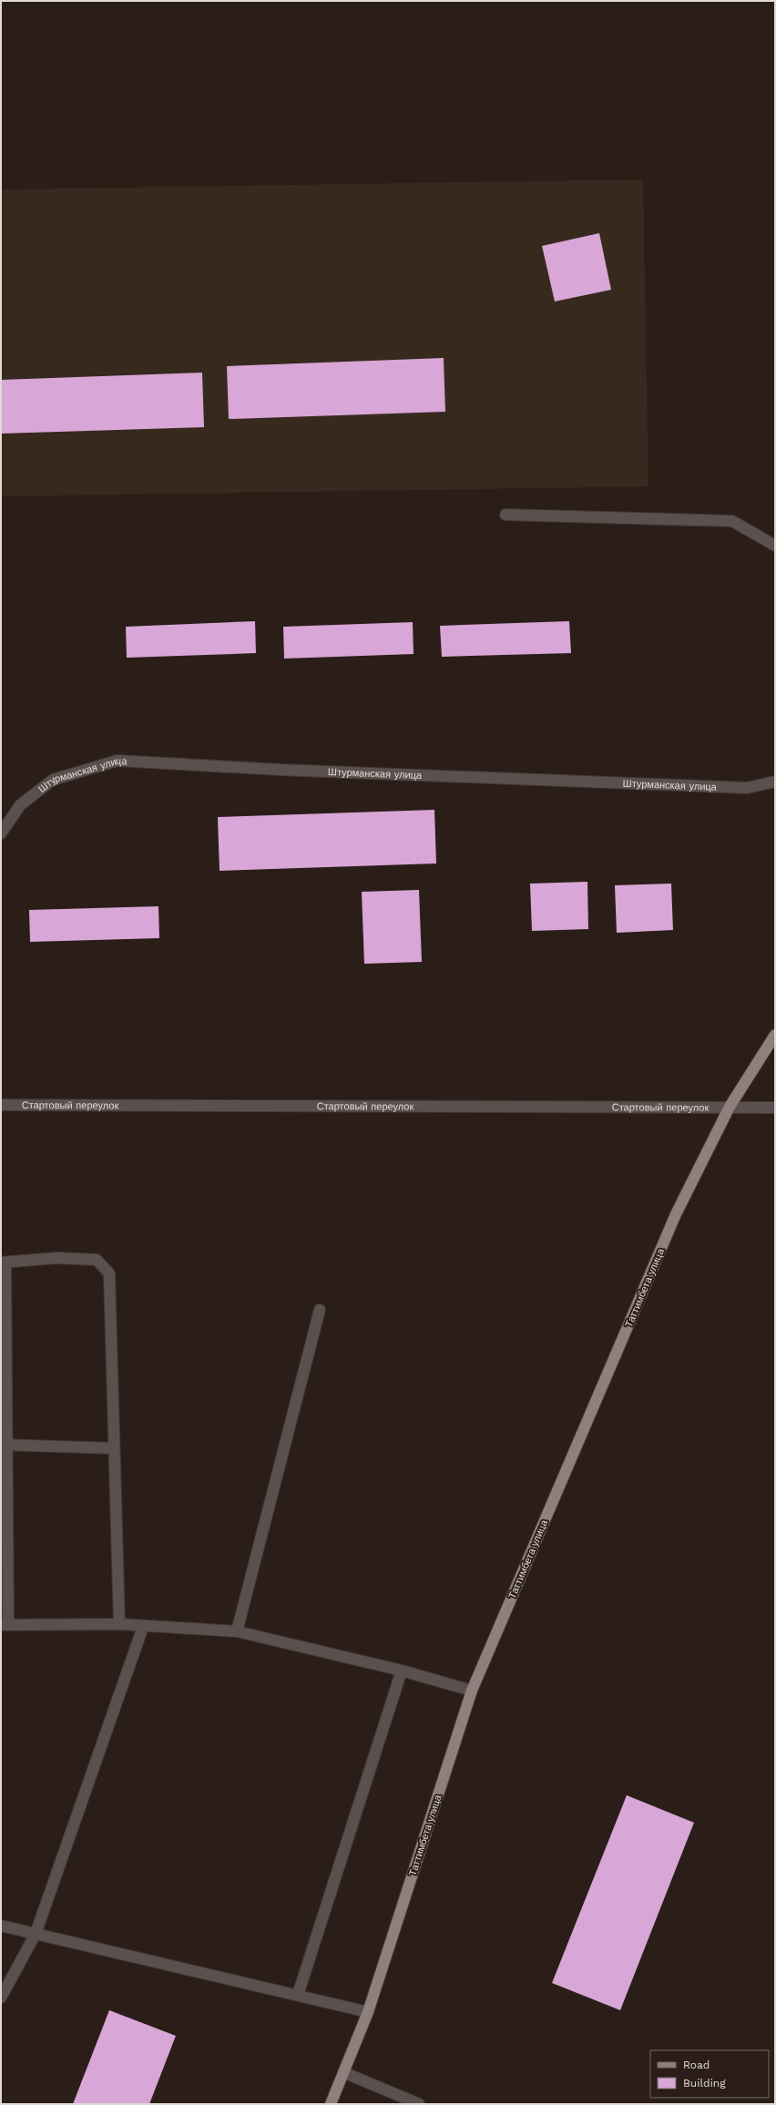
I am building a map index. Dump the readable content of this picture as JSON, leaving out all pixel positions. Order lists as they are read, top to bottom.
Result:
{
  "streets": {
    "main road": ["Таттимбета улица"],
    "street": ["Штурманская улица", "Стартовый переулок"]
  },
  "crossings": [
    ["Стартовый переулок", "Таттимбета улица"]
  ],
  "legend": ["Road", "Building"]
}
